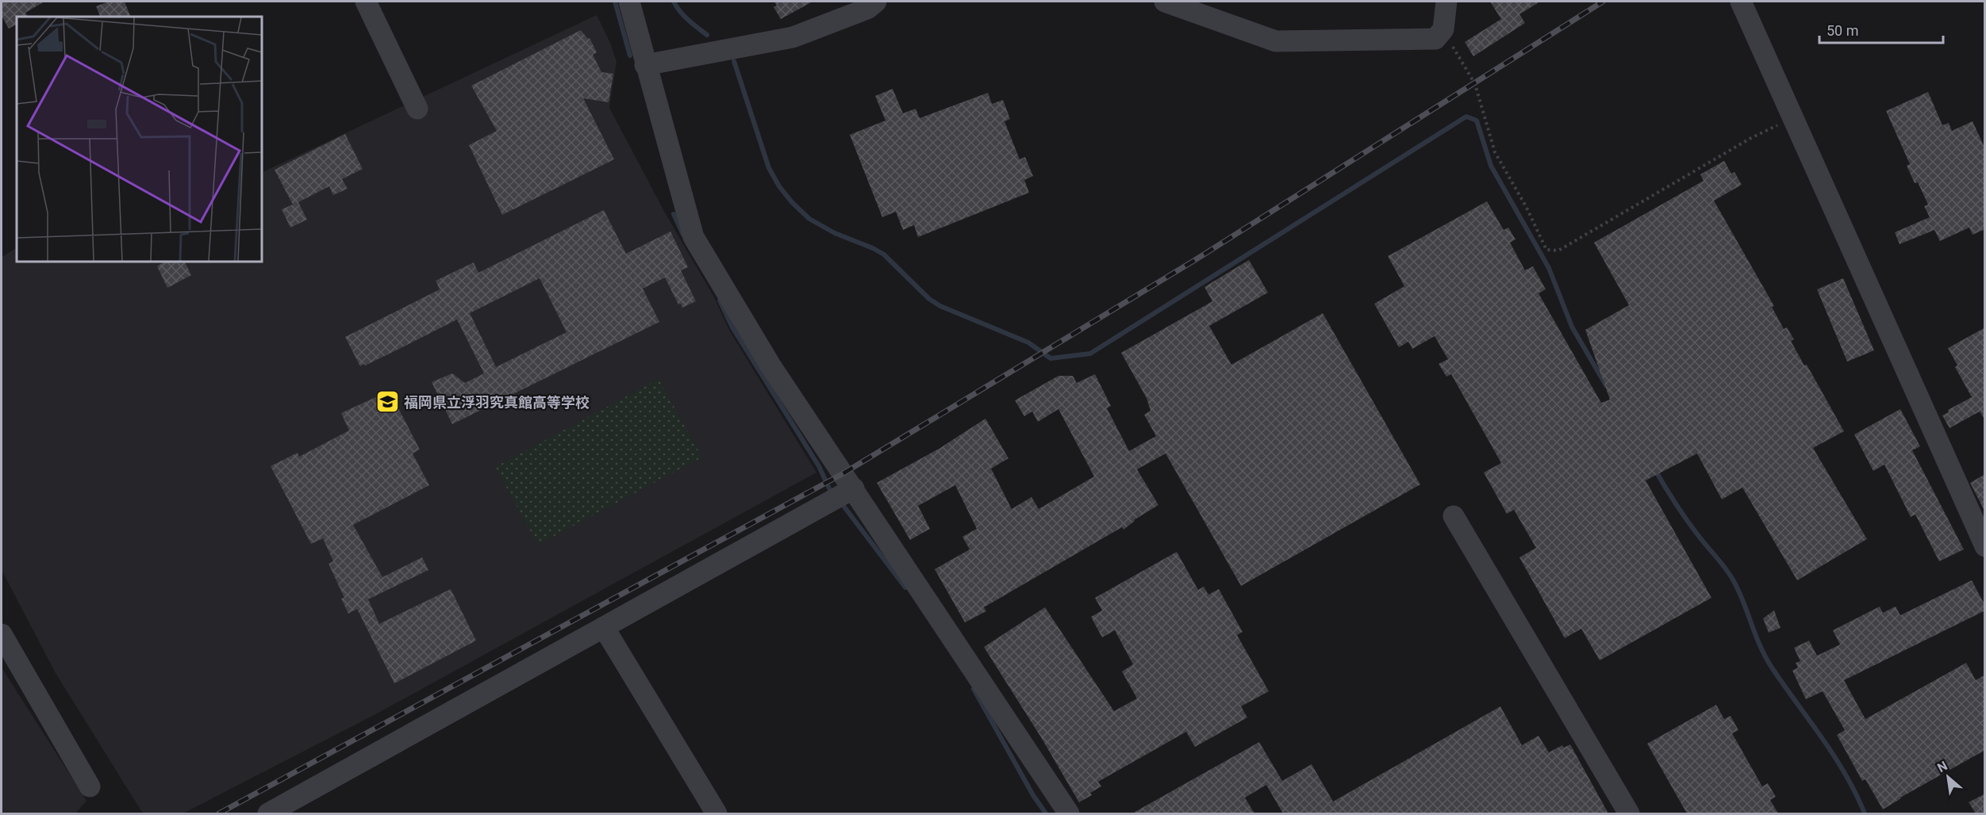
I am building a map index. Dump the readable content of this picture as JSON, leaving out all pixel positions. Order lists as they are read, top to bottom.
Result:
{
  "places": {
    "school or university": ["福岡県立浮羽究真館高等学校"]
  },
  "scale_bar": "50 m",
  "north": "top left"
}
